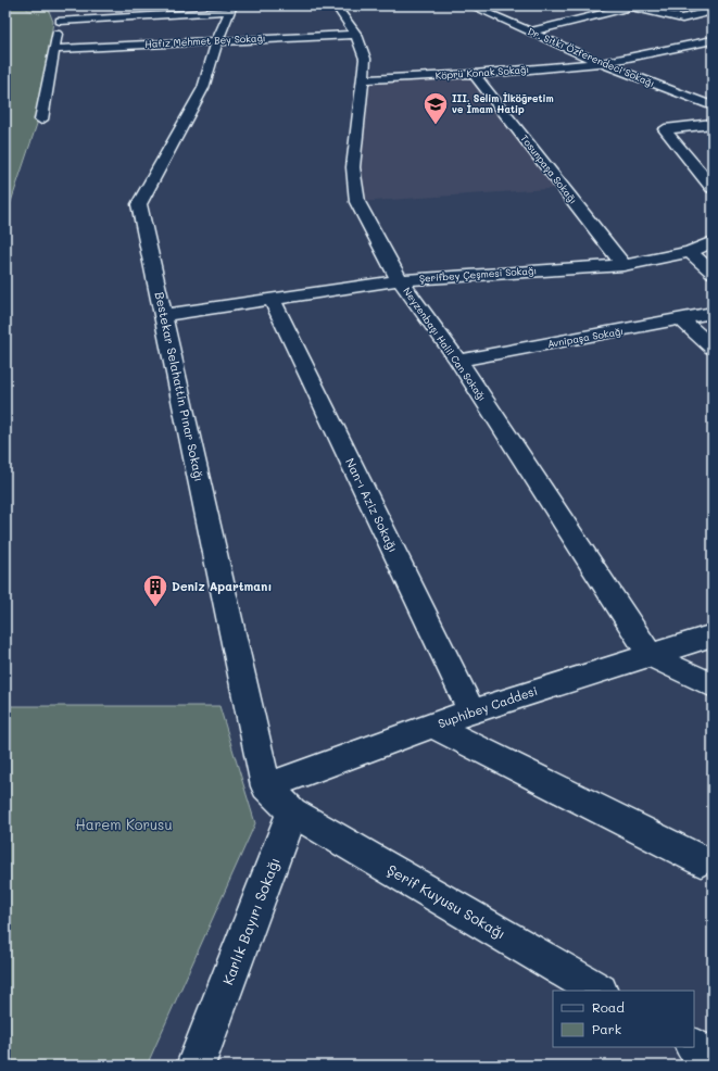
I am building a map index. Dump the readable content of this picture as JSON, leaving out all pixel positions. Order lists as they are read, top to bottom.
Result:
{
  "streets": {
    "street": [
      "Hafız Mehmet Bey Sokağı",
      "Dr. Sıtkı Özferendeci Sokağı",
      "Köprü Konak Sokağı",
      "Tosunpaşa Sokağı",
      "Şerifbey Çeşmesi Sokağı",
      "Avnipaşa Sokağı",
      "Neyzenbaşı Halil Can Sokağı",
      "Bestekar Selahattin Pınar Sokağı",
      "Nan-ı Aziz Sokağı",
      "Suphibey Caddesi",
      "Şerif Kuyusu Sokağı",
      "Karlık Bayırı Sokağı"
    ]
  },
  "crossings": [
    ["Hafız Mehmet Bey Sokağı", "Neyzenbaşı Halil Can Sokağı"],
    ["Hafız Mehmet Bey Sokağı", "Bestekar Selahattin Pınar Sokağı"],
    ["Dr. Sıtkı Özferendeci Sokağı", "Köprü Konak Sokağı"],
    ["Köprü Konak Sokağı", "Tosunpaşa Sokağı"],
    ["Köprü Konak Sokağı", "Neyzenbaşı Halil Can Sokağı"],
    ["Tosunpaşa Sokağı", "Şerifbey Çeşmesi Sokağı"],
    ["Şerifbey Çeşmesi Sokağı", "Neyzenbaşı Halil Can Sokağı"],
    ["Şerifbey Çeşmesi Sokağı", "Bestekar Selahattin Pınar Sokağı"],
    ["Şerifbey Çeşmesi Sokağı", "Nan-ı Aziz Sokağı"],
    ["Avnipaşa Sokağı", "Neyzenbaşı Halil Can Sokağı"],
    ["Neyzenbaşı Halil Can Sokağı", "Suphibey Caddesi"],
    ["Bestekar Selahattin Pınar Sokağı", "Suphibey Caddesi"],
    ["Nan-ı Aziz Sokağı", "Suphibey Caddesi"],
    ["Şerif Kuyusu Sokağı", "Karlık Bayırı Sokağı"]
  ],
  "parks": ["Harem Korusu"],
  "places": {
    "school or university": ["III. Selim İlköğretim ve İmam Hatip"],
    "building": ["Deniz Apartmanı"]
  },
  "legend": ["Road", "Park"]
}
